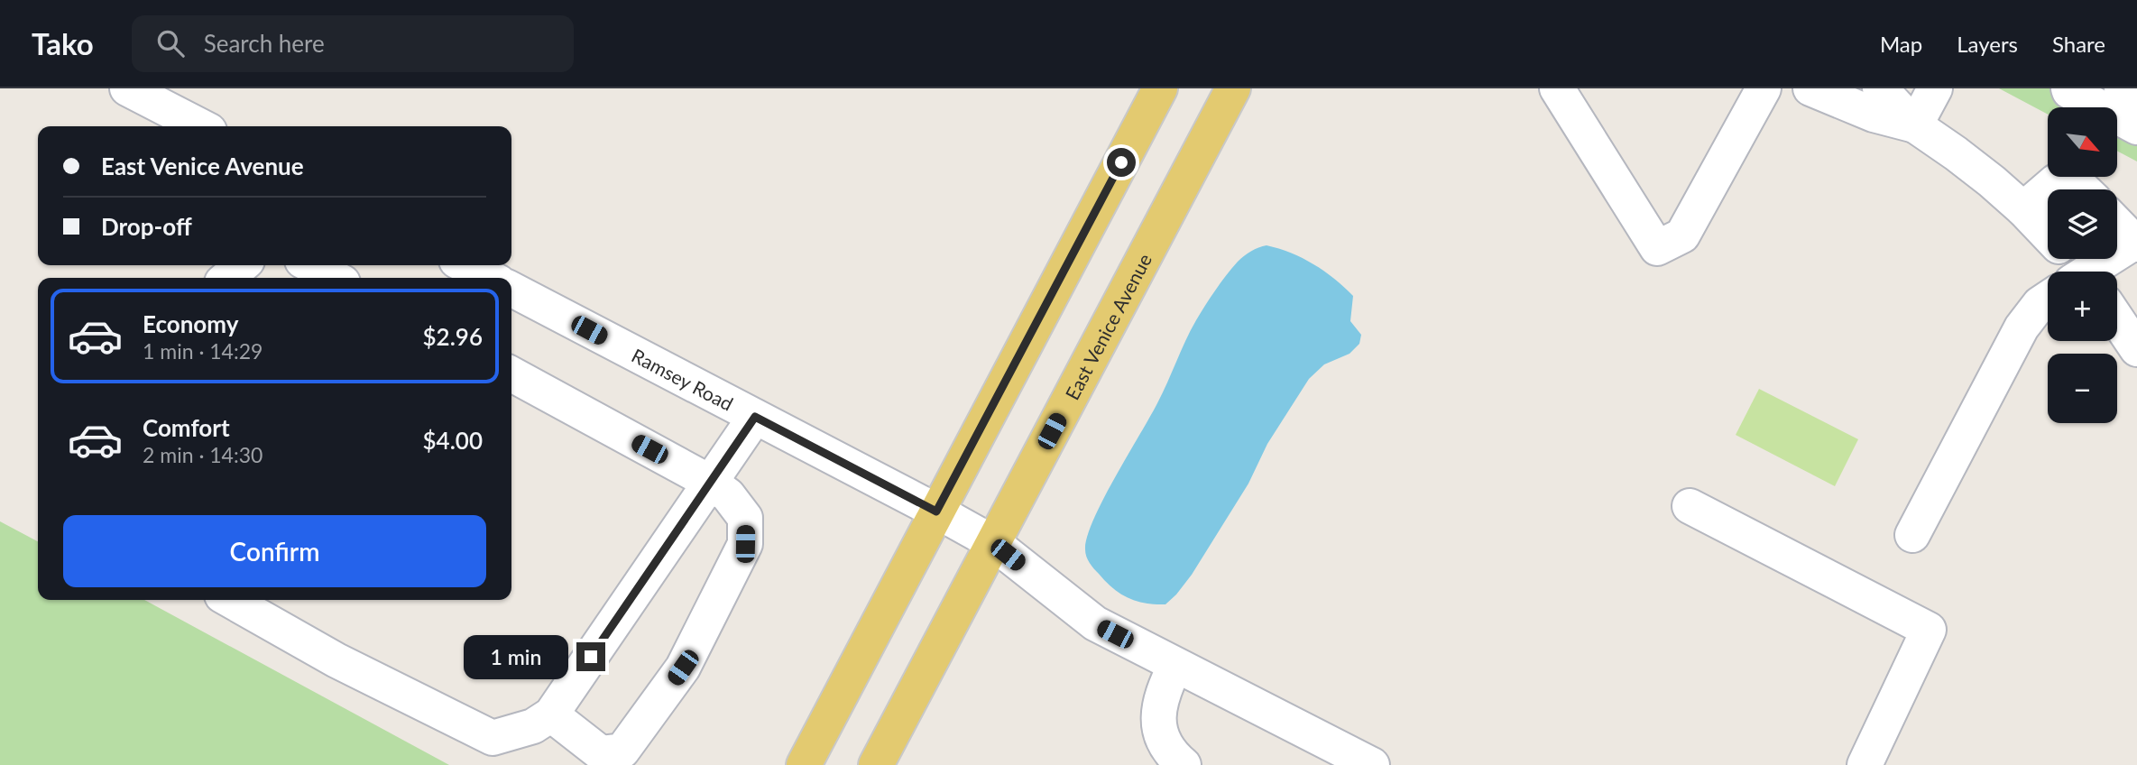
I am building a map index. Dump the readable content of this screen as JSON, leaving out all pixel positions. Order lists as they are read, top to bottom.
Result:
{
  "streets": {
    "main road": ["East Venice Avenue"],
    "street": ["Ramsey Road"]
  },
  "crossings": [
    ["East Venice Avenue", "Ramsey Road"]
  ],
  "north": "bottom right",
  "page": {
    "header": "Tako",
    "search": "Search here",
    "nav": ["Map", "Layers", "Share"],
    "map_buttons": ["+", "−"],
    "banner": ["East Venice Avenue", "Drop-off"],
    "list": [
      {
        "name": "Economy",
        "note": "1 min · 14:29",
        "value": "$2.96"
      },
      {
        "name": "Comfort",
        "note": "2 min · 14:30",
        "value": "$4.00"
      }
    ],
    "buttons": "Confirm",
    "bubble": "1 min"
  }
}
